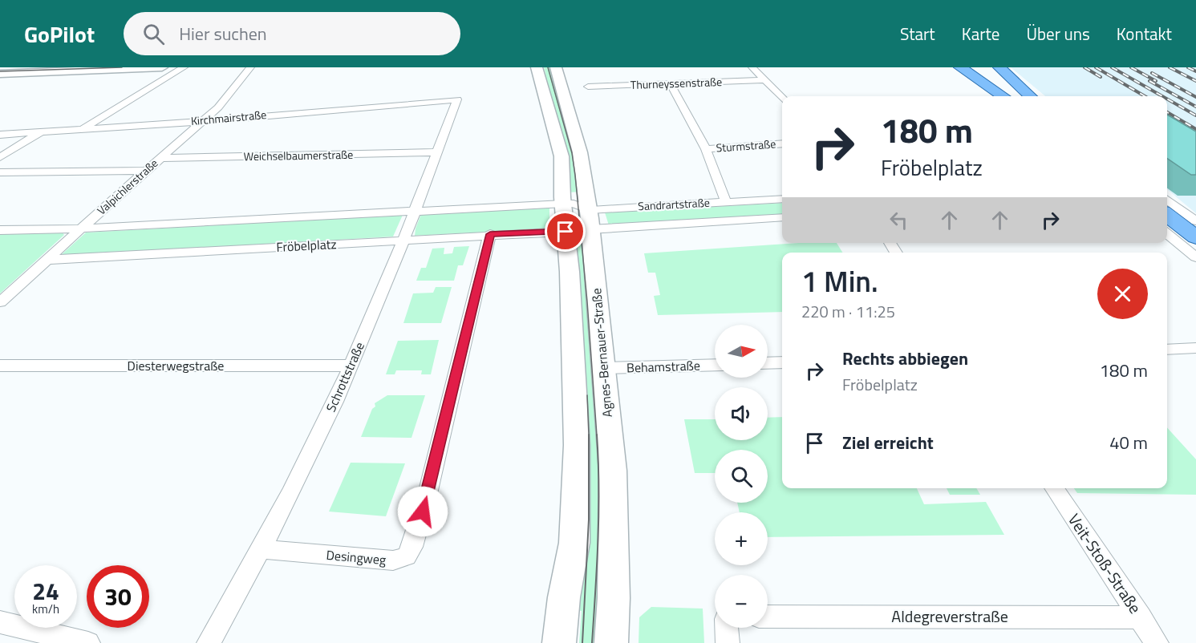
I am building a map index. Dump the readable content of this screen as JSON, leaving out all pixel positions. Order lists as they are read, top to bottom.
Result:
{
  "streets": {
    "main road": ["Agnes-Bernauer-Straße"],
    "street": [
      "Thurneyssenstraße",
      "Kirchmairstraße",
      "Sturmstraße",
      "Weichselbaumerstraße",
      "Valpichlerstraße",
      "Sandrartstraße",
      "Fröbelplatz",
      "Diesterwegstraße",
      "Behamstraße",
      "Schrottstraße",
      "Desingweg",
      "Veit-Stoß-Straße",
      "Aldegreverstraße"
    ]
  },
  "crossings": [
    ["Kirchmairstraße", "Valpichlerstraße"],
    ["Kirchmairstraße", "Schrottstraße"],
    ["Weichselbaumerstraße", "Valpichlerstraße"],
    ["Weichselbaumerstraße", "Schrottstraße"],
    ["Valpichlerstraße", "Fröbelplatz"],
    ["Sandrartstraße", "Agnes-Bernauer-Straße"],
    ["Fröbelplatz", "Agnes-Bernauer-Straße"],
    ["Fröbelplatz", "Schrottstraße"],
    ["Fröbelplatz", "Desingweg"],
    ["Agnes-Bernauer-Straße", "Behamstraße"],
    ["Diesterwegstraße", "Schrottstraße"],
    ["Schrottstraße", "Desingweg"],
    ["Veit-Stoß-Straße", "Aldegreverstraße"]
  ],
  "north": "right",
  "page": {
    "header": "GoPilot",
    "search": "Hier suchen",
    "nav": [
      "Start",
      "Karte",
      "Über uns",
      "Kontakt"
    ],
    "turn": ["180 m", "Fröbelplatz"],
    "heading": ["1 Min.", "220 m · 11:25"],
    "map_buttons": ["+", "−"],
    "list": [
      {
        "name": "Rechts abbiegen",
        "note": "Fröbelplatz",
        "value": "180 m"
      },
      {
        "name": "Ziel erreicht",
        "value": "40 m"
      }
    ],
    "speed": "24 km/h",
    "limit": "30"
  }
}
